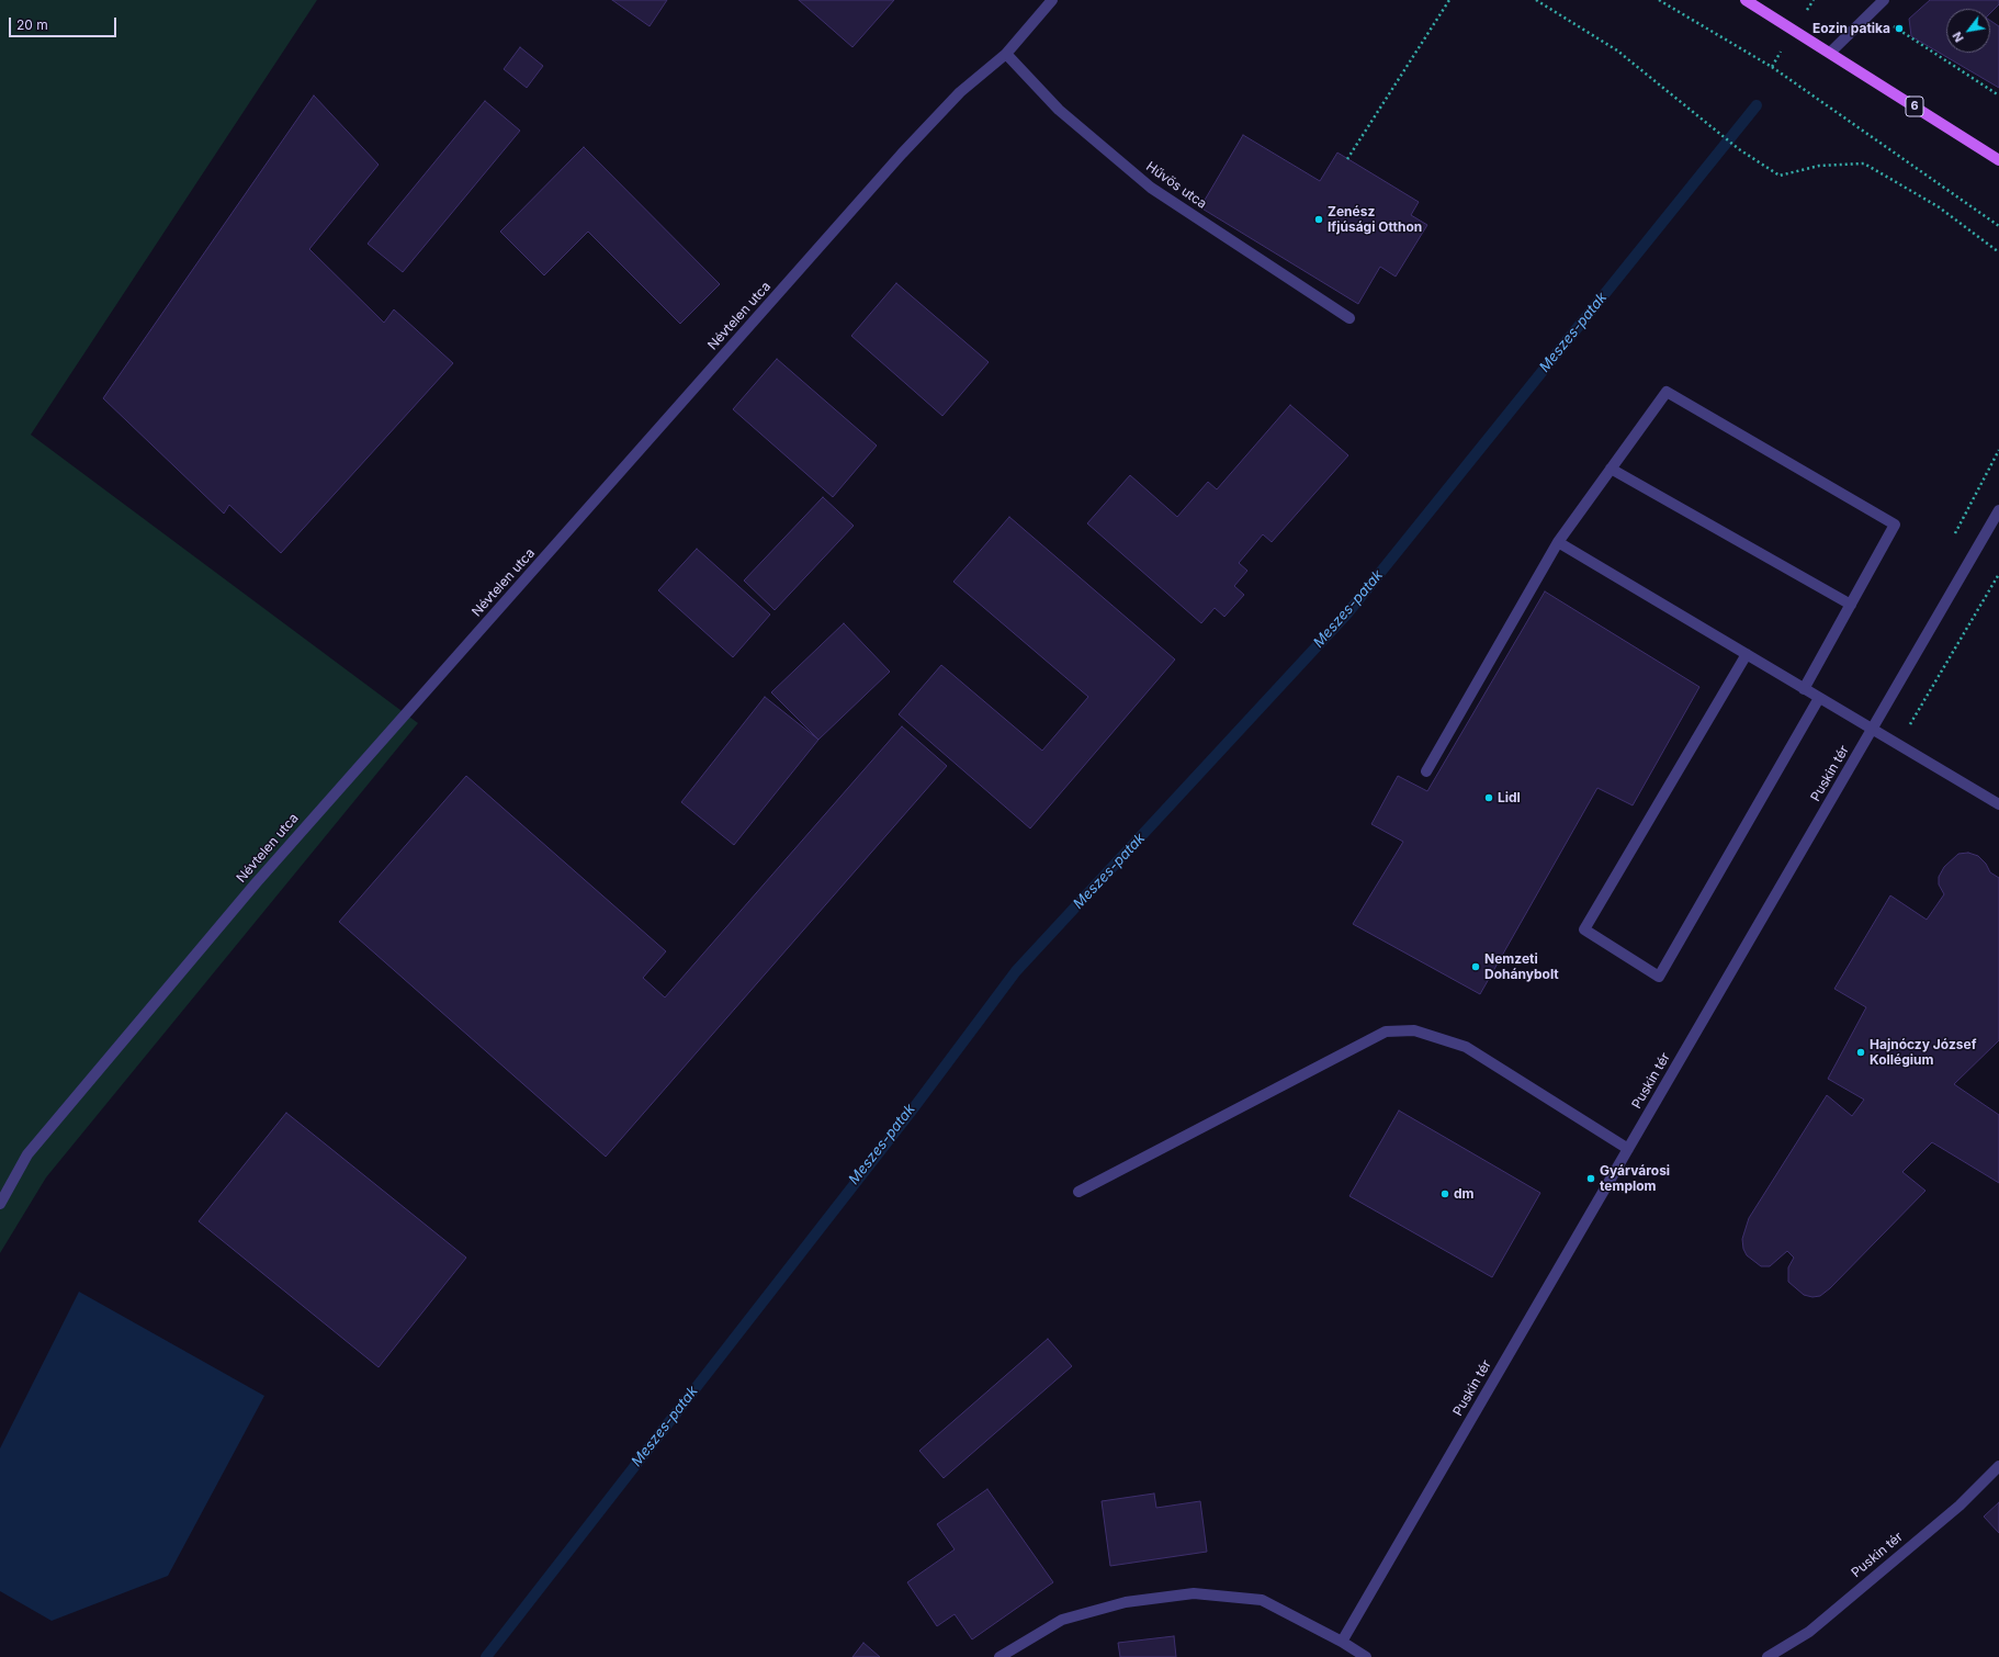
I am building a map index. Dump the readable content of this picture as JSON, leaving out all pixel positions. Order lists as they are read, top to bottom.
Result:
{
  "streets": {
    "main road": ["6"],
    "street": ["Hűvös utca", "Névtelen utca", "Puskin tér"]
  },
  "crossings": [
    ["Hűvös utca", "Névtelen utca"]
  ],
  "water": ["Meszes-patak"],
  "places": [
    "Eozin patika",
    "Zenész Ifjúsági Otthon",
    "Lidl",
    "Nemzeti Dohánybolt",
    "Hajnóczy József Kollégium",
    "Gyárvárosi templom",
    "dm"
  ],
  "scale_bar": "20 m",
  "north": "bottom left"
}
